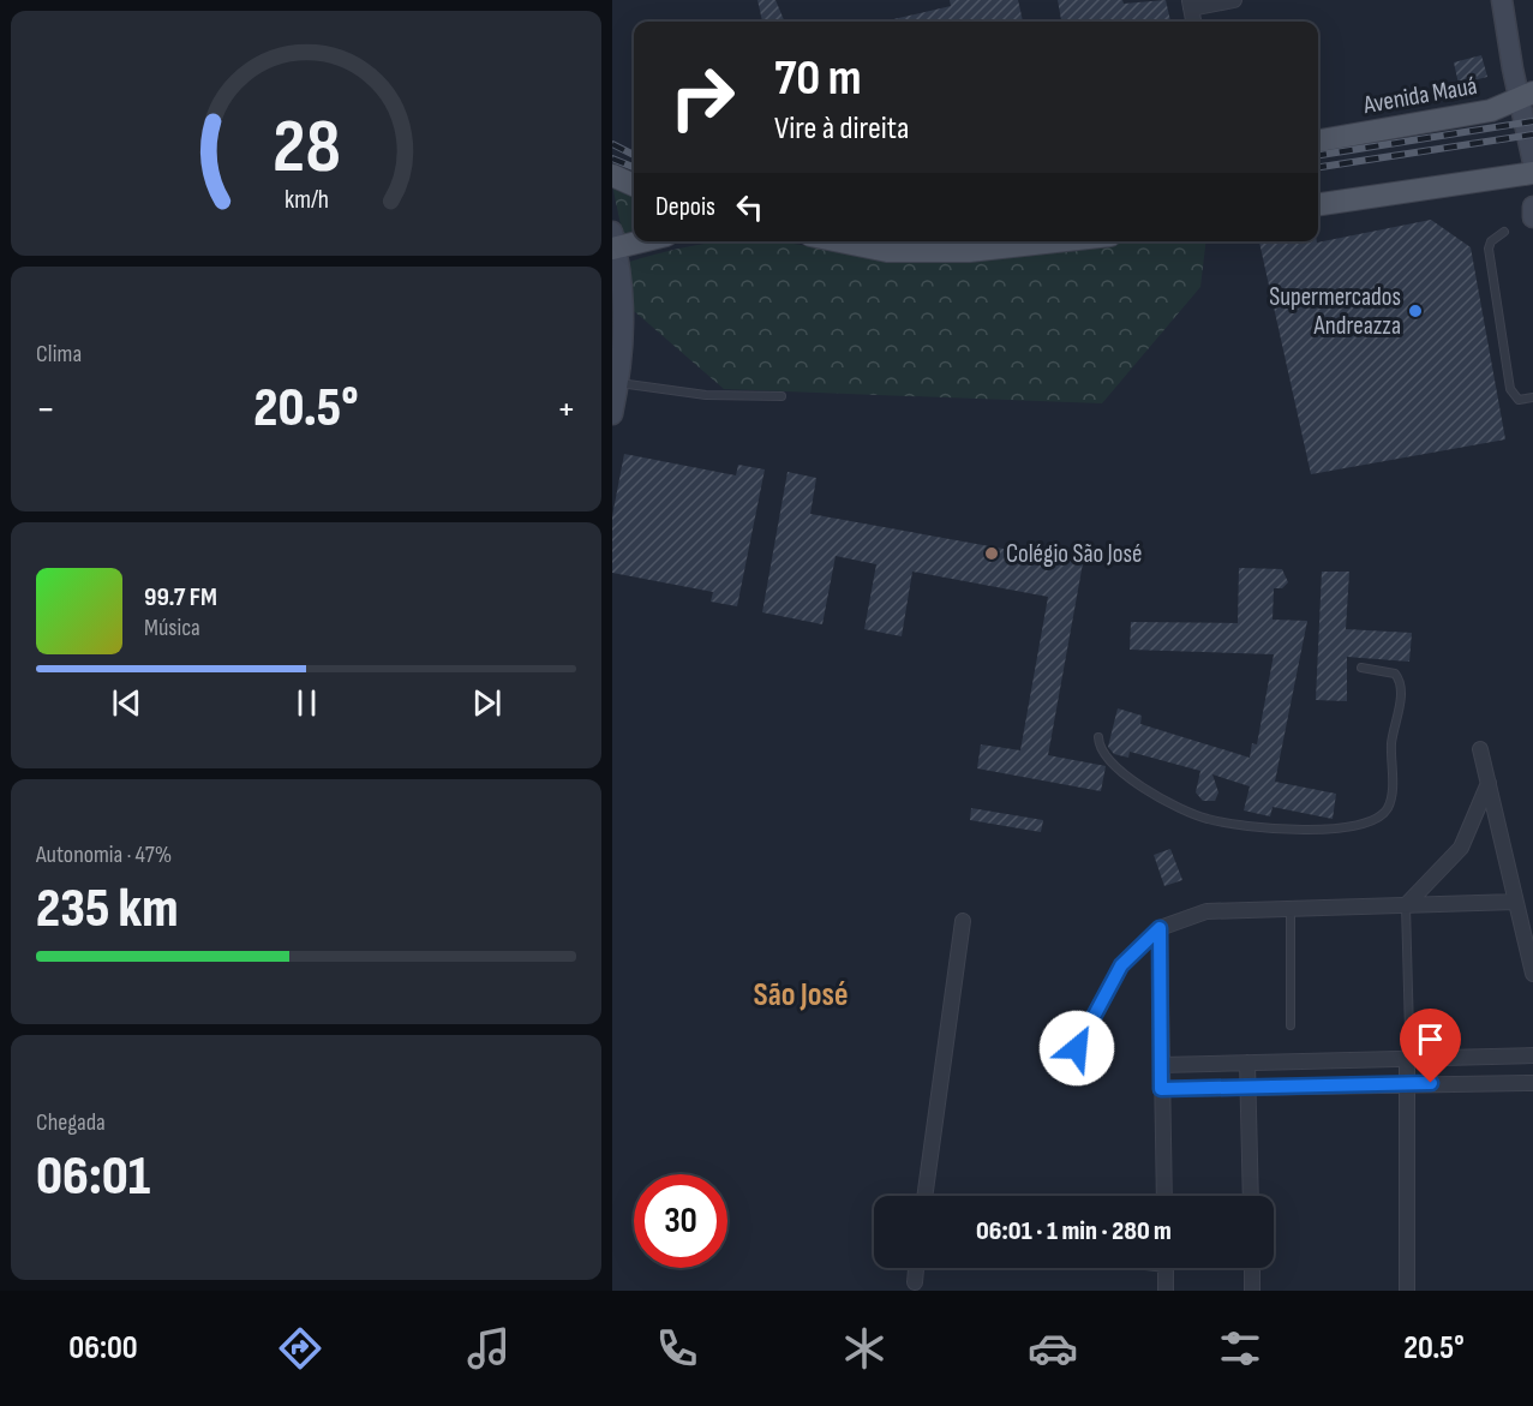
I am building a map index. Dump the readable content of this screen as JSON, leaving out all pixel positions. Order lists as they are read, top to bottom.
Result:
{
  "streets": {
    "main road": ["Avenida Mauá"]
  },
  "districts": ["São José"],
  "places": ["Supermercados Andreazza", "Colégio São José"],
  "page": {
    "turn": ["70 m", "Vire à direita"],
    "then": "Depois",
    "tile": [
      "Clima",
      ["Autonomia · 47%", "235 km"],
      ["Chegada", "06:01"]
    ],
    "heat": ["−", "20.5°", "+"],
    "song": ["99.7 FM", "Música"],
    "limit": "30",
    "trip": "06:01 · 1 min · 280 m",
    "tabs": ["06:00", "20.5°"],
    "gauge": ["28", "km/h"]
  }
}
